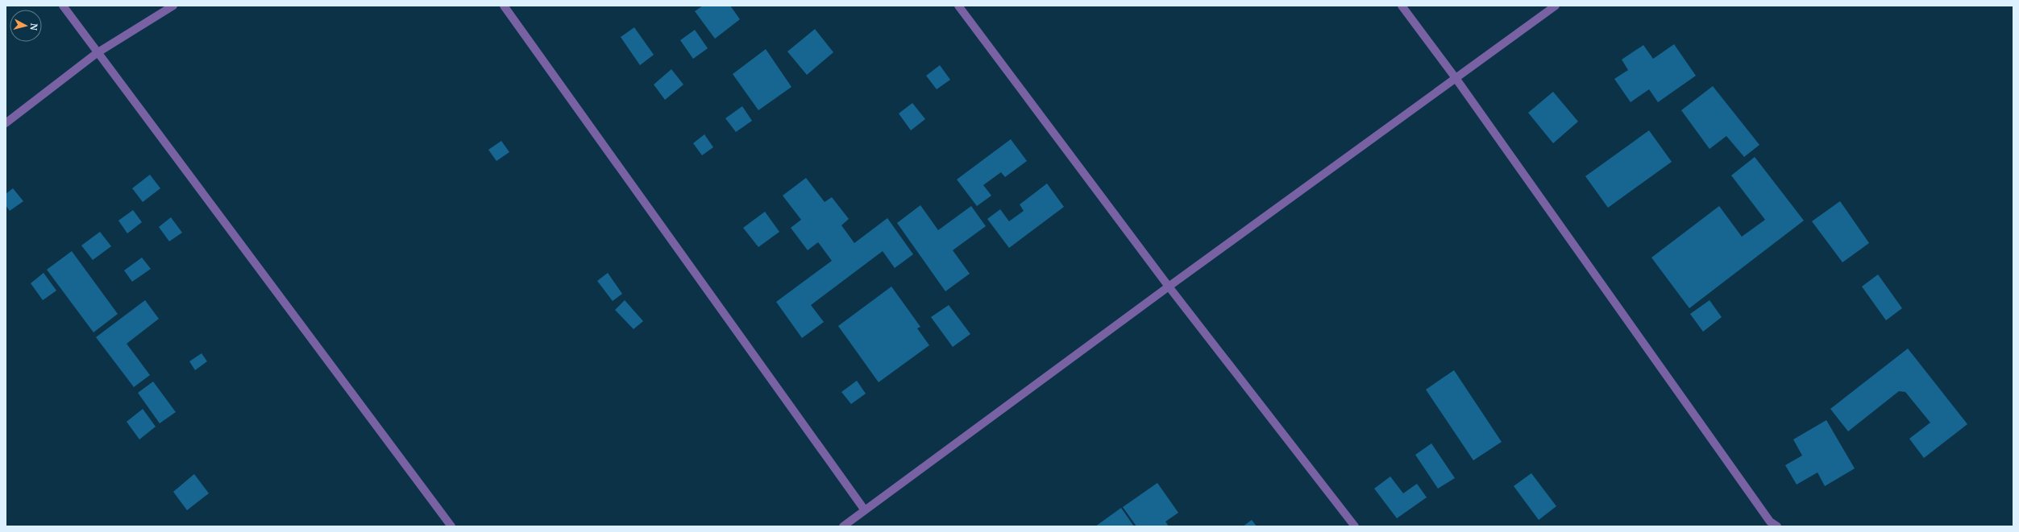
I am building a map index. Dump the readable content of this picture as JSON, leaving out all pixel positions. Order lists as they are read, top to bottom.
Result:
{
  "north": "right"
}
